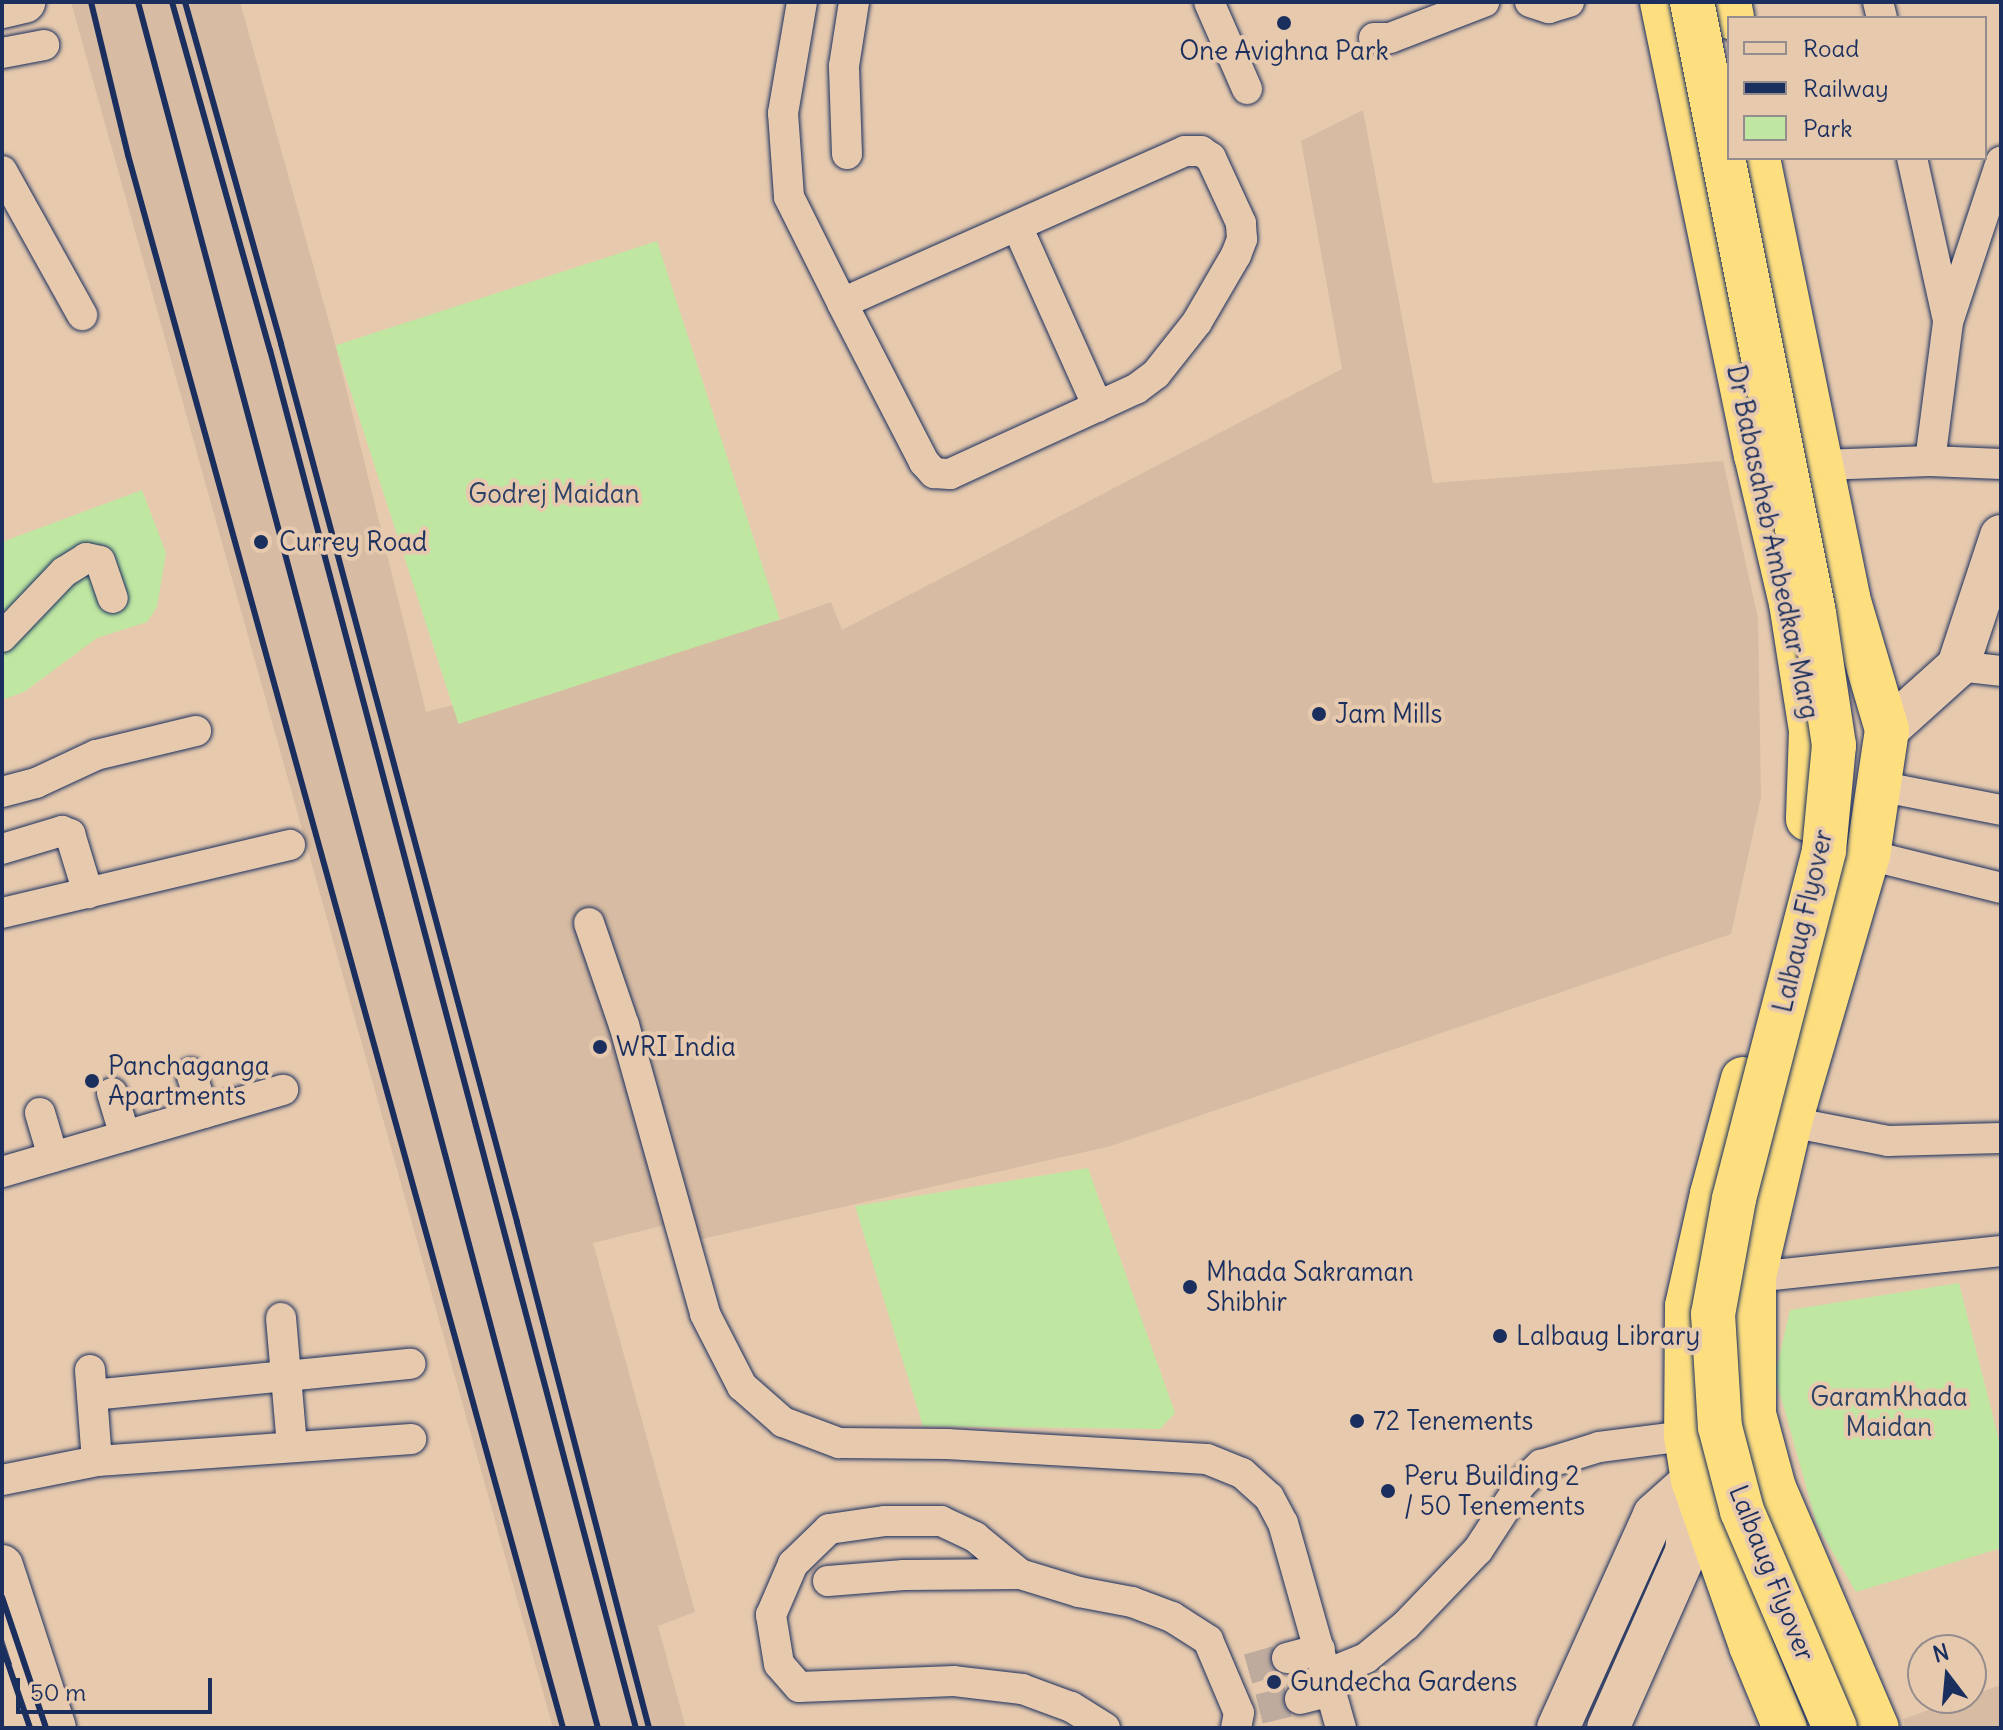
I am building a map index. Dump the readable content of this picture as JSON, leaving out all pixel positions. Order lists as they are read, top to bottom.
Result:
{
  "streets": {
    "highway": ["Dr Babasaheb Ambedkar Marg", "Lalbaug Flyover"]
  },
  "parks": ["Godrej Maidan", "GaramKhada Maidan"],
  "places": [
    "One Avighna Park",
    "Currey Road",
    "Jam Mills",
    "WRI India",
    "Panchaganga Apartments",
    "Mhada Sakraman Shibhir",
    "Lalbaug Library",
    "72 Tenements",
    "Peru Building 2 / 50 Tenements",
    "Gundecha Gardens"
  ],
  "legend": ["Road", "Railway", "Park"],
  "scale_bar": "50 m",
  "north": "top"
}
